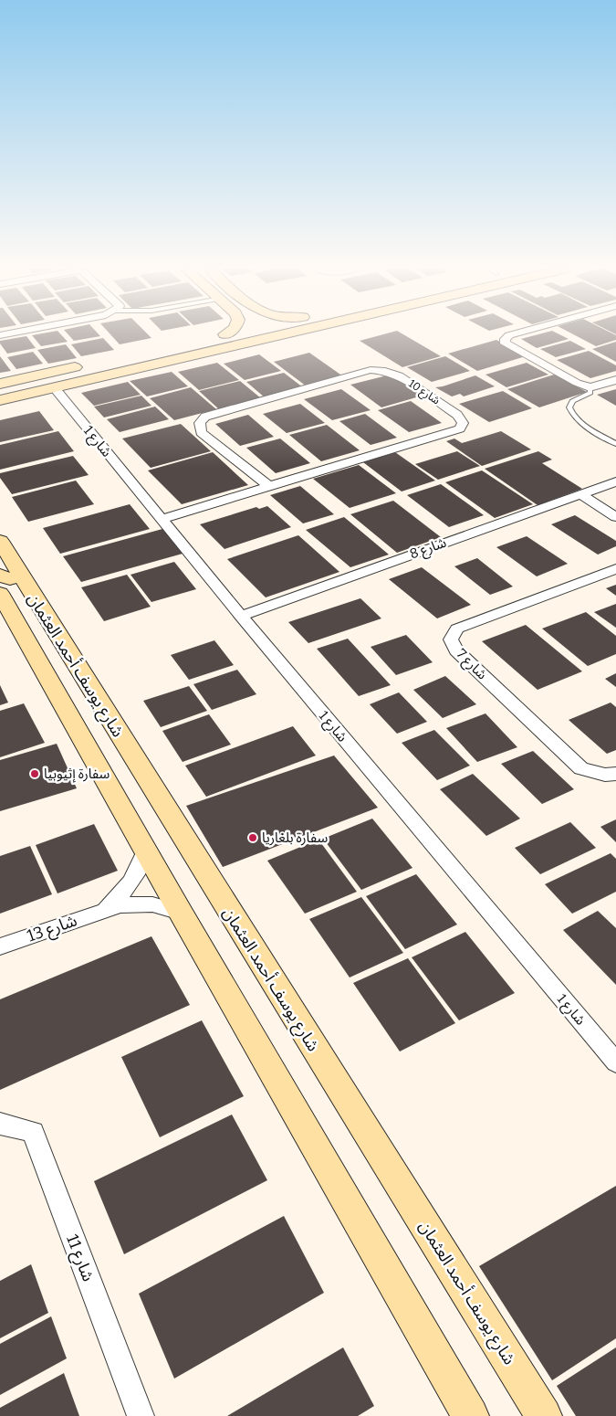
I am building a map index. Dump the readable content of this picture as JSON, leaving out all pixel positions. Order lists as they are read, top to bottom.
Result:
{
  "streets": {
    "street": [
      "شارع 10",
      "شارع 1",
      "شارع 8",
      "شارع 7",
      "شارع يوسف أحمد العثمان",
      "شارع 13",
      "شارع 11"
    ]
  },
  "crossings": [
    ["شارع 10", "شارع 1"],
    ["شارع 1", "شارع 8"],
    ["شارع يوسف أحمد العثمان", "شارع 13"]
  ],
  "places": ["سفارة إثيوبيا", "سفارة بلغاريا"]
}
